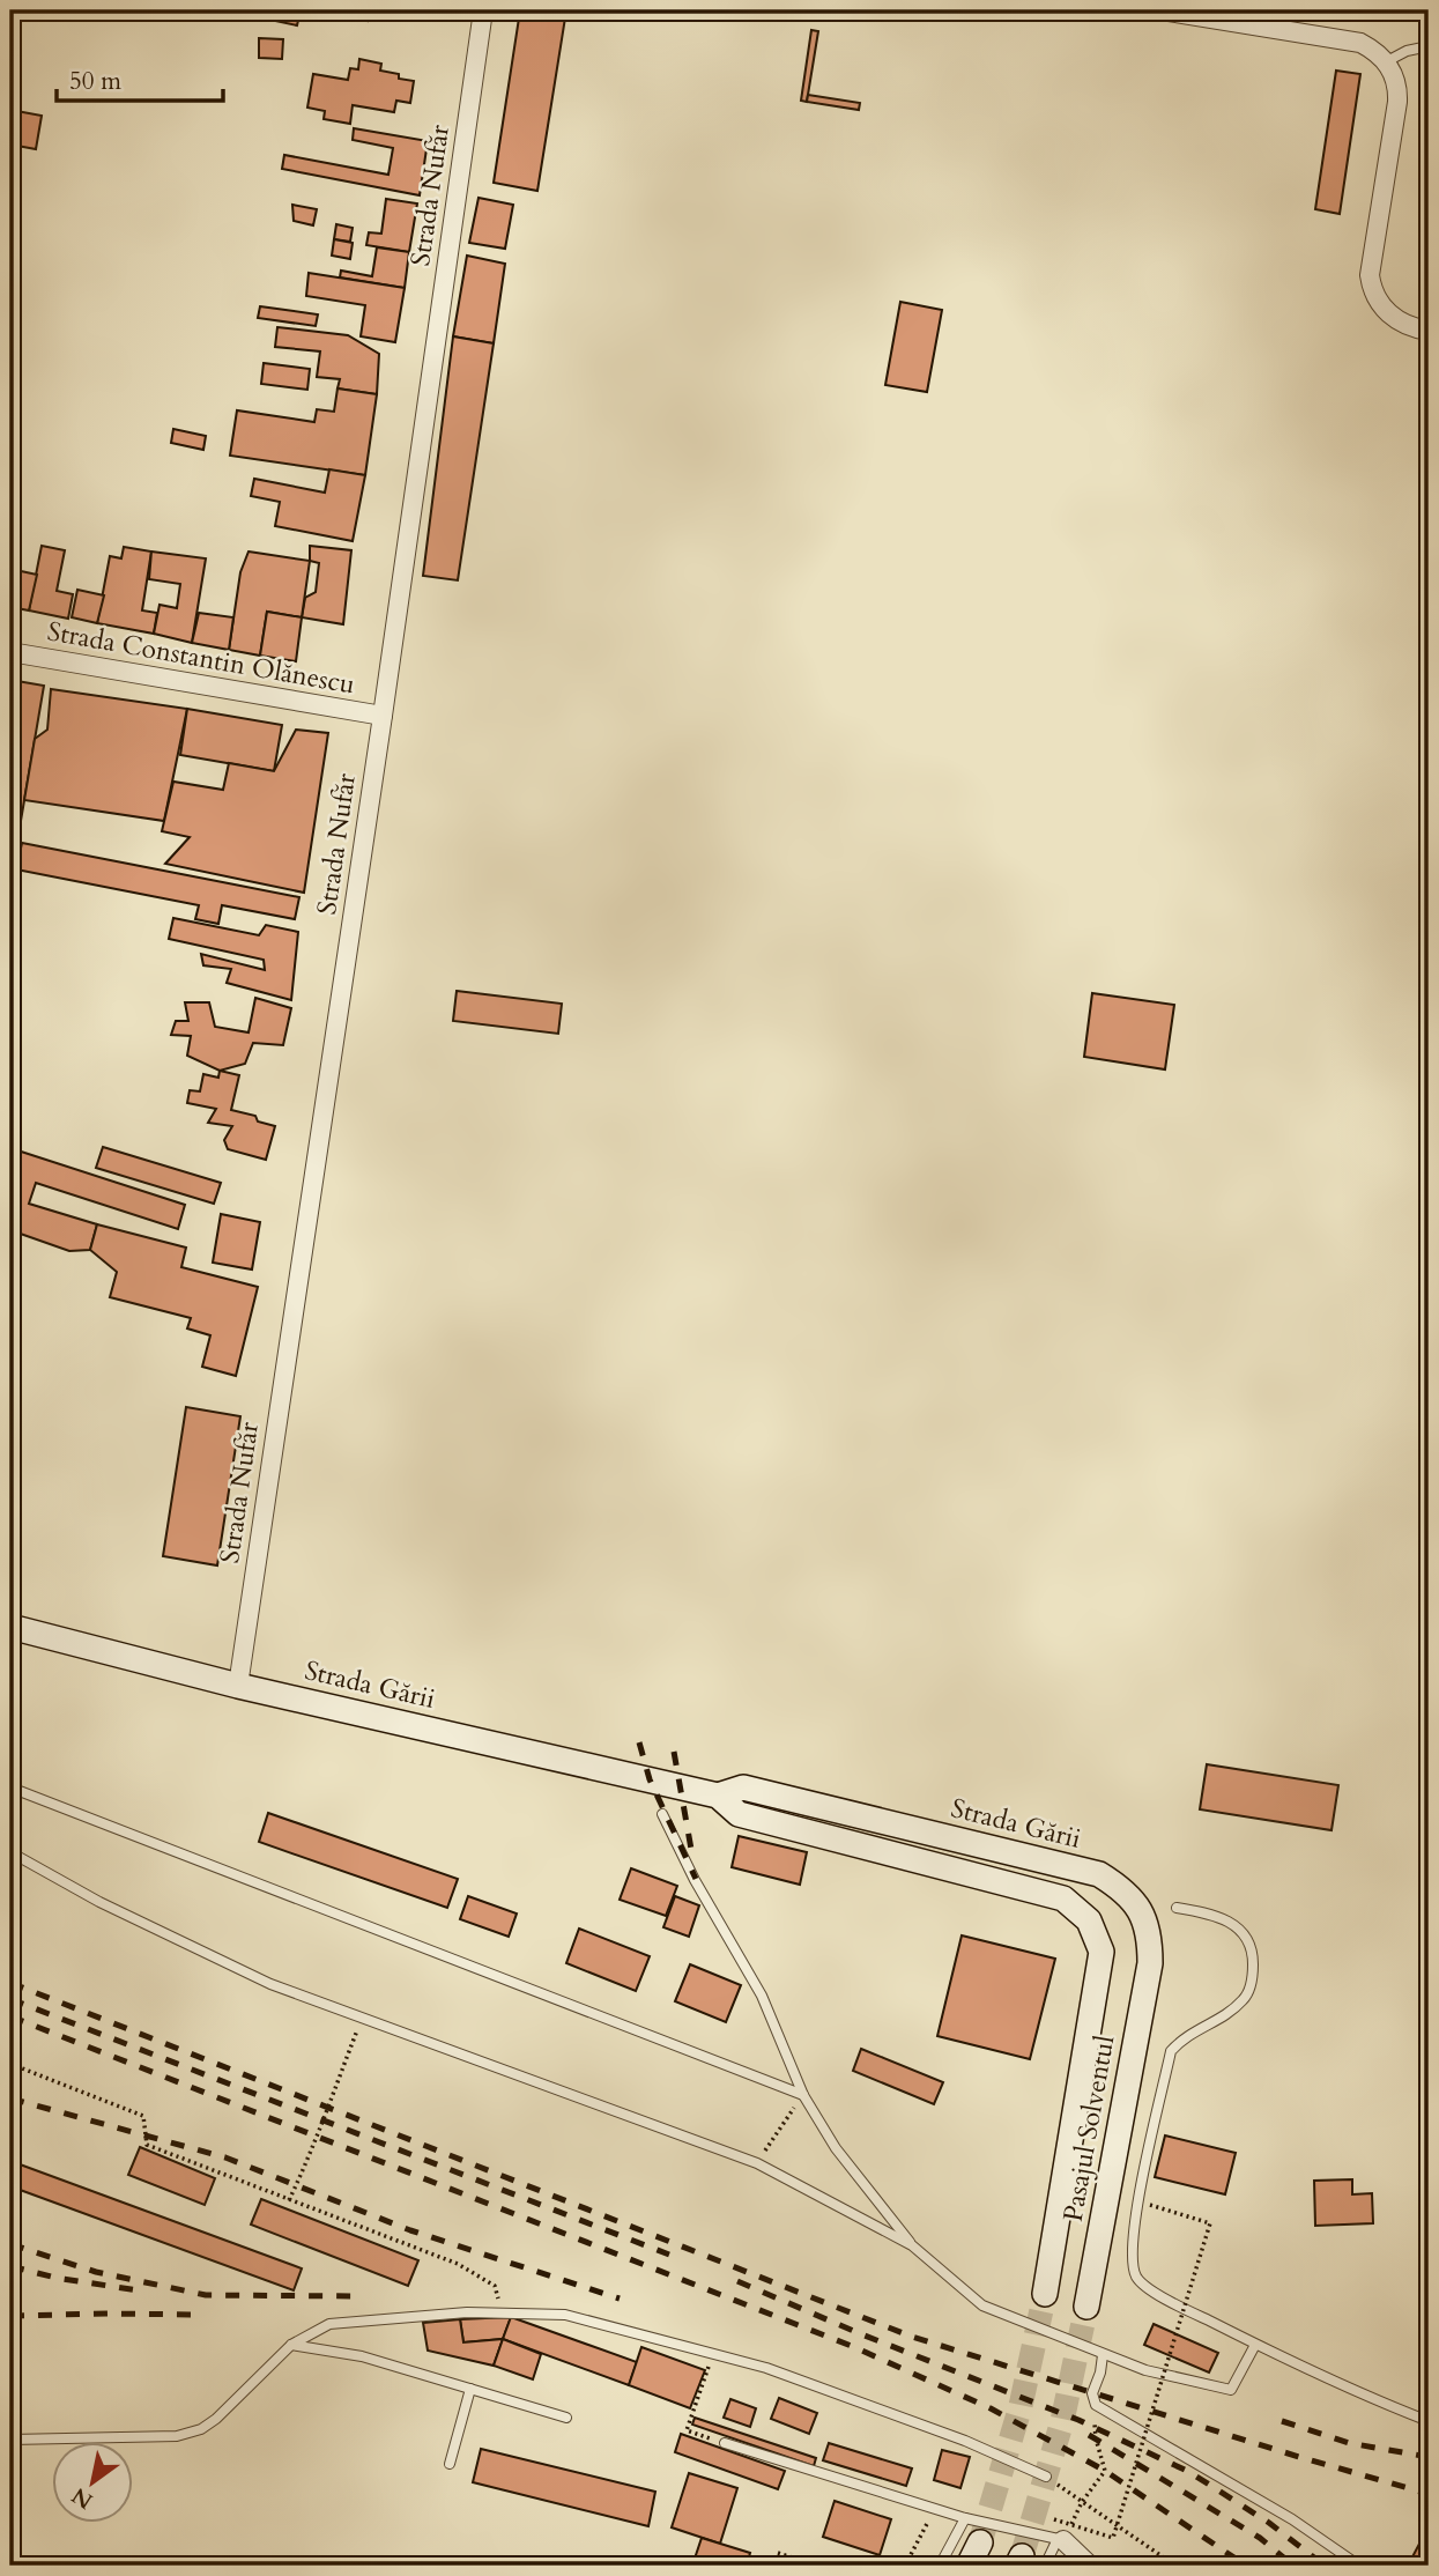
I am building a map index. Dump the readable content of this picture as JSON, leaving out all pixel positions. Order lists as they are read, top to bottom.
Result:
{
  "streets": {
    "main road": ["Strada Gării", "Pasajul Solventul"],
    "street": ["Strada Nufăr", "Strada Constantin Olănescu"]
  },
  "crossings": [
    ["Strada Nufăr", "Strada Constantin Olănescu"],
    ["Strada Nufăr", "Strada Gării"],
    ["Strada Gării", "Pasajul Solventul"]
  ],
  "scale_bar": "50 m",
  "north": "bottom left"
}
